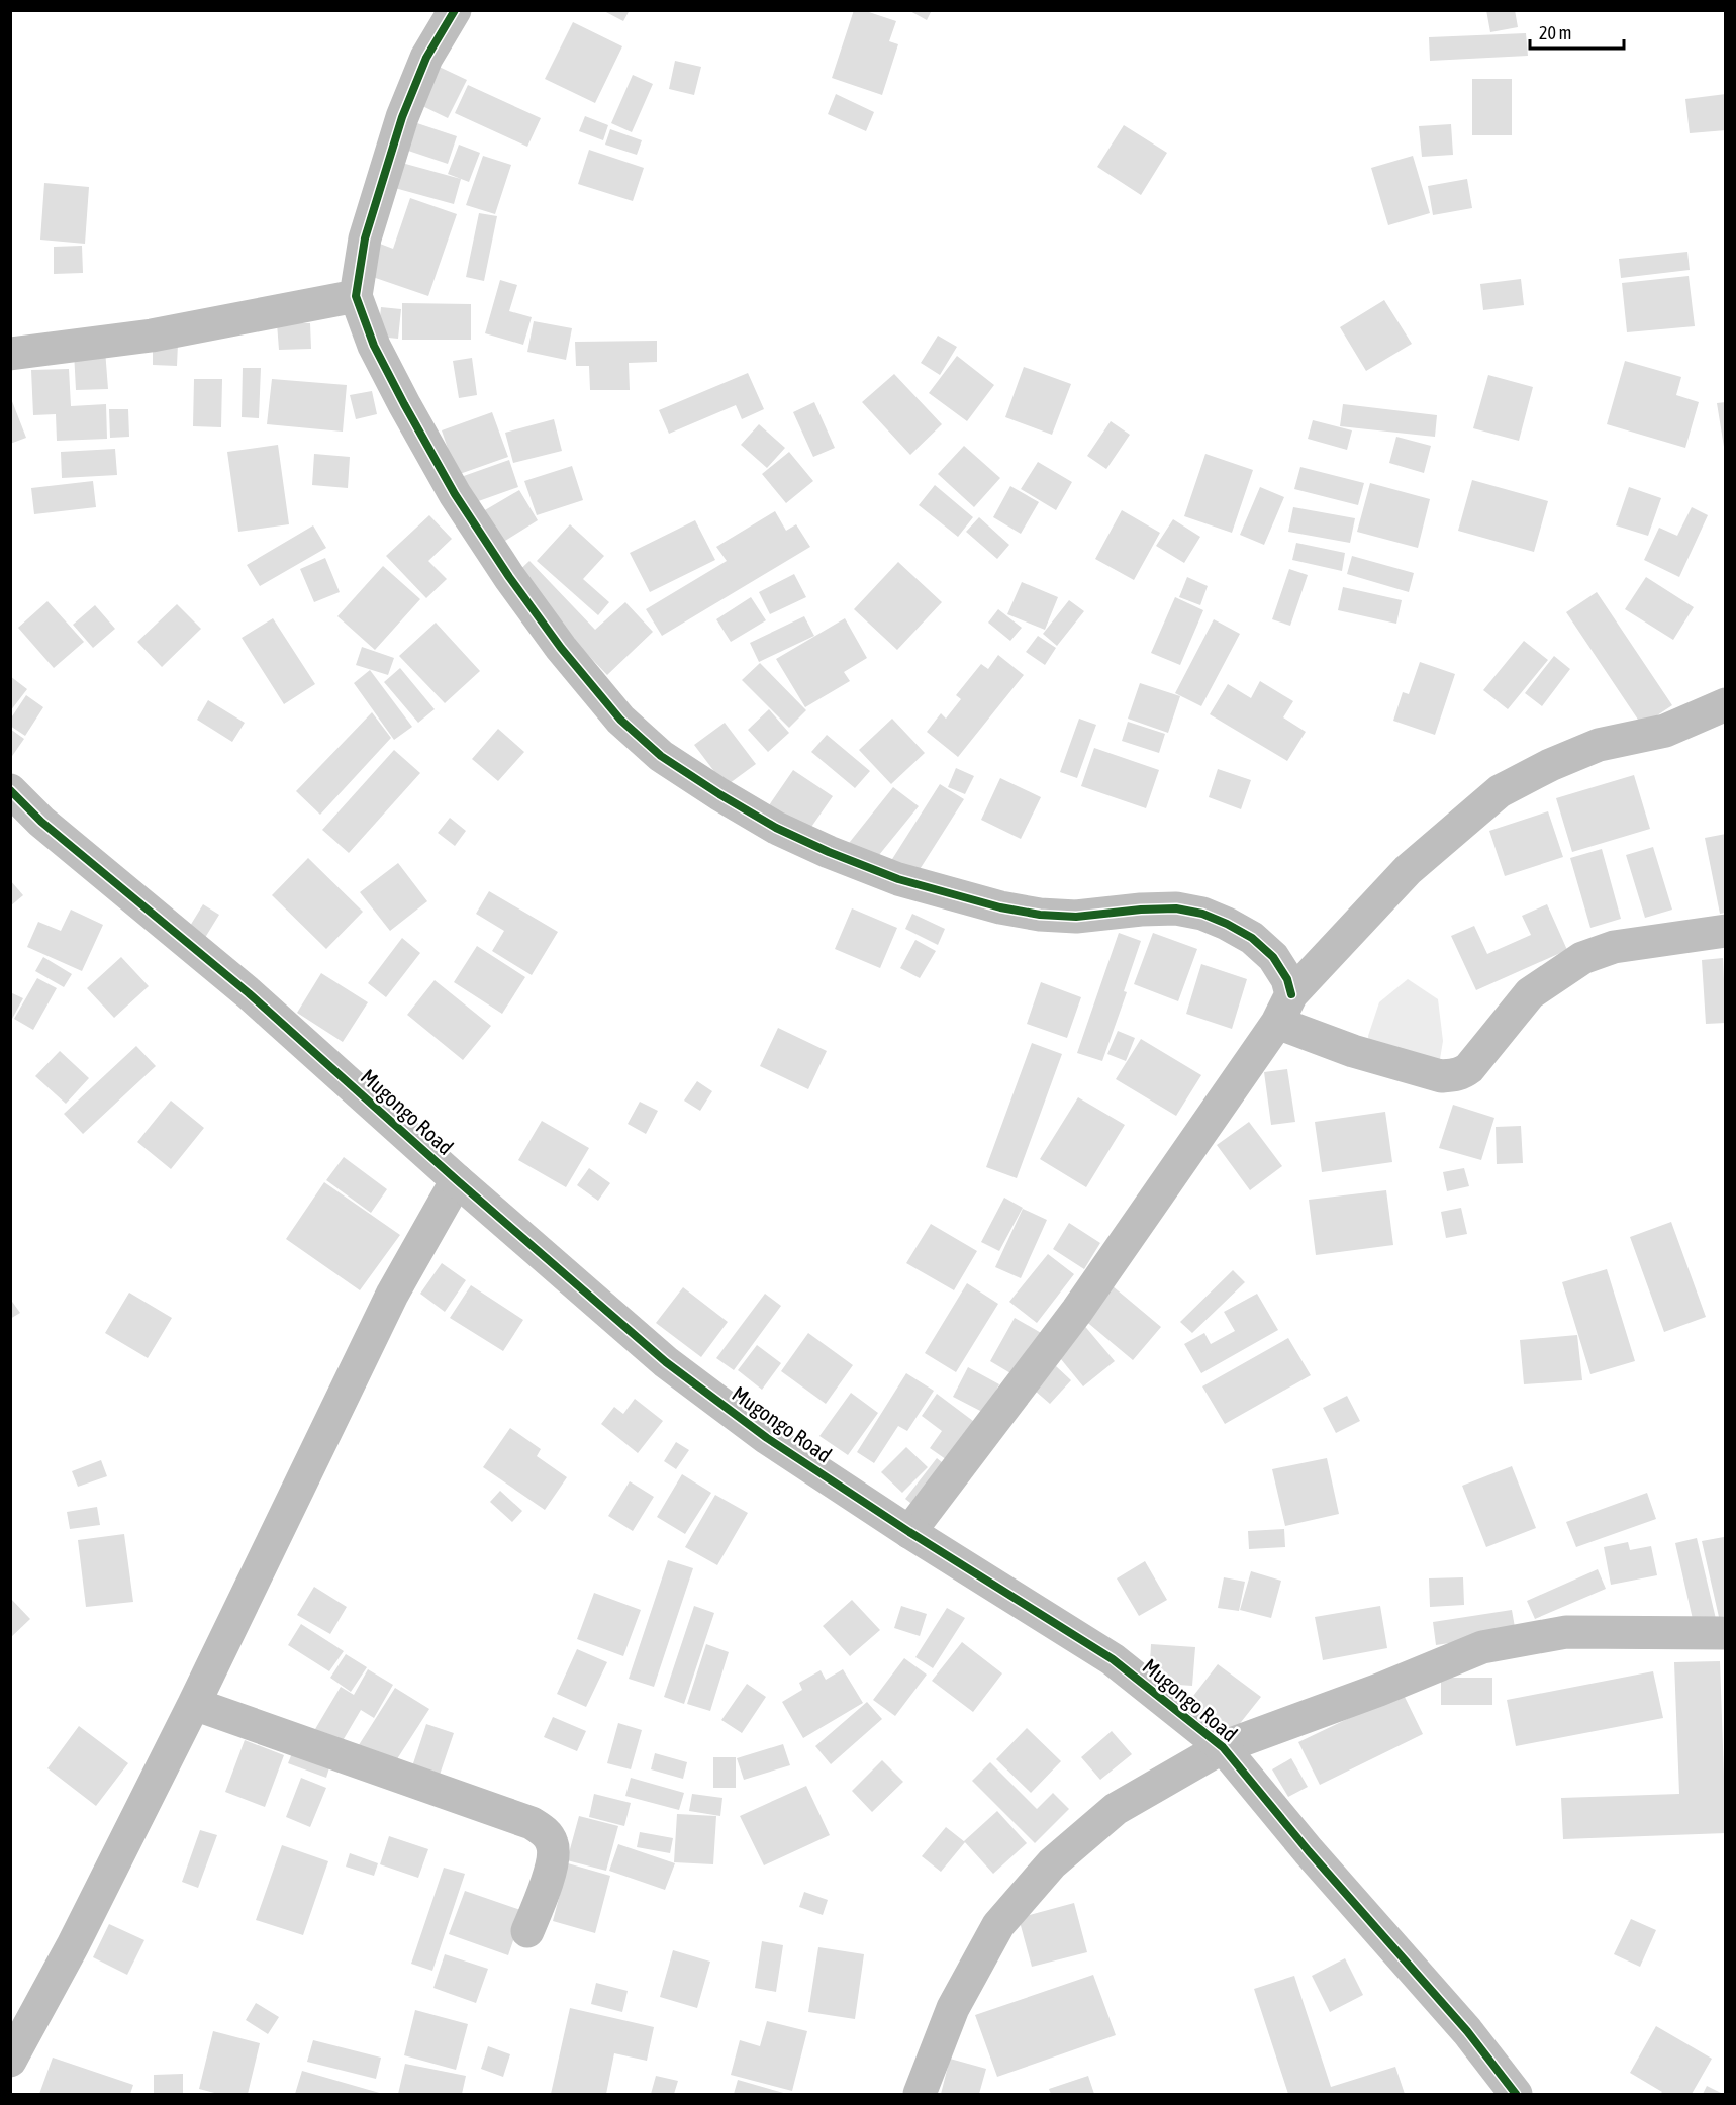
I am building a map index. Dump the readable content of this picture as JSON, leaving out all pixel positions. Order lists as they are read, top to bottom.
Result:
{
  "streets": {
    "street": ["Mugongo Road"]
  },
  "scale_bar": "20 m"
}
